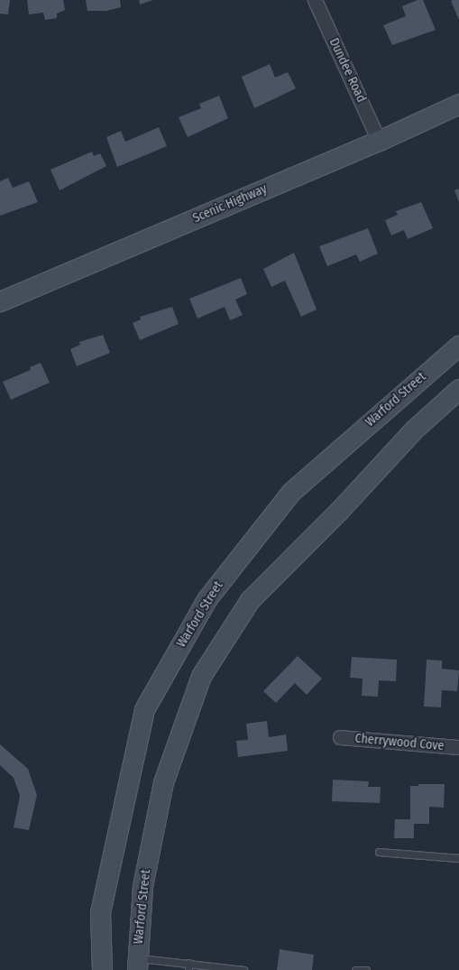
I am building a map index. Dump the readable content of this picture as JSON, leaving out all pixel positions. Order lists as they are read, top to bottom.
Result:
{
  "streets": {
    "main road": ["Scenic Highway", "Warford Street"],
    "street": ["Dundee Road", "Cherrywood Cove"]
  },
  "crossings": [
    ["Dundee Road", "Scenic Highway"]
  ]
}
